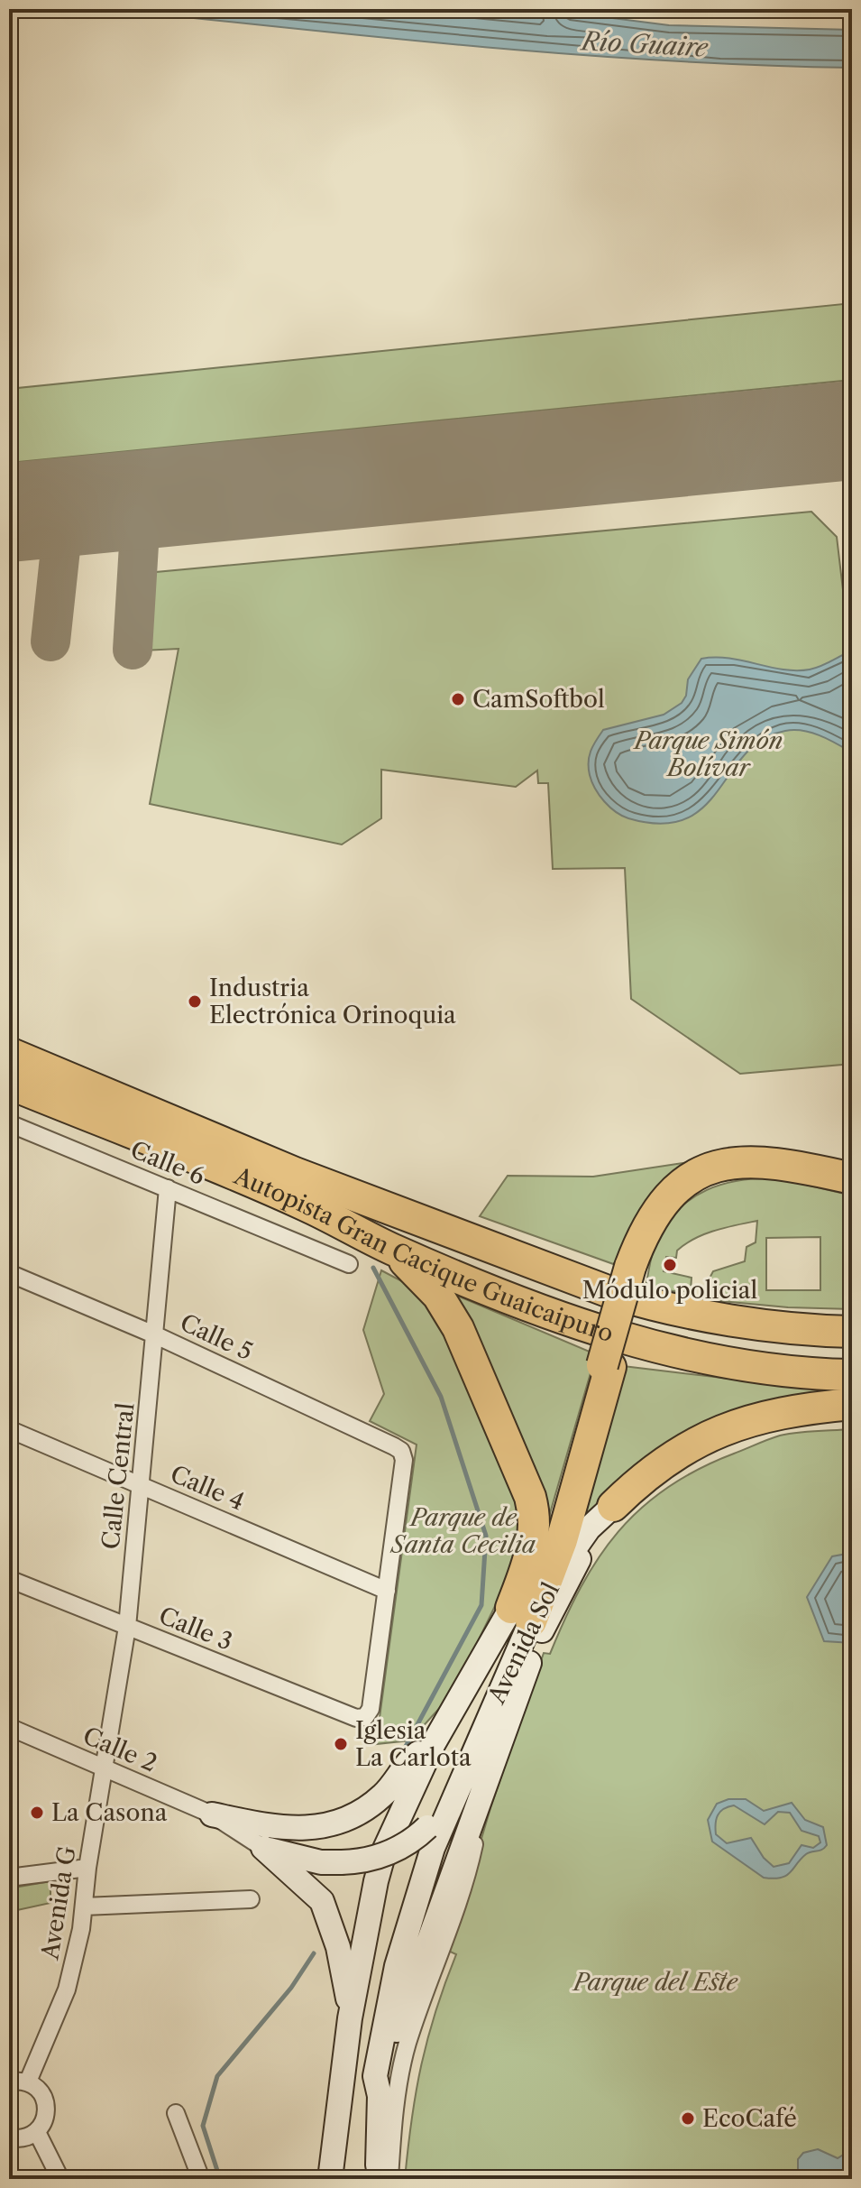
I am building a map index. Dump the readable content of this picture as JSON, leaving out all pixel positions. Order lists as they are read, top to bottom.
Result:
{
  "streets": {
    "highway": ["Autopista Gran Cacique Guaicaipuro"],
    "main road": ["Avenida Sol"],
    "street": [
      "Calle 6",
      "Calle 5",
      "Calle Central",
      "Calle 4",
      "Calle 3",
      "Calle 2",
      "Avenida G"
    ]
  },
  "crossings": [
    ["Calle 6", "Calle Central"],
    ["Calle 5", "Calle Central"],
    ["Calle 5", "Calle 4"],
    ["Calle 5", "Calle 3"],
    ["Calle Central", "Calle 4"],
    ["Calle Central", "Calle 3"],
    ["Calle Central", "Calle 2"],
    ["Calle Central", "Avenida G"],
    ["Calle 4", "Calle 3"],
    ["Calle 2", "Avenida G"]
  ],
  "water": ["Río Guaire"],
  "parks": ["Parque Simón Bolívar", "Parque de Santa Cecilia", "Parque del Este"],
  "places": [
    "CamSoftbol",
    "Industria Electrónica Orinoquia",
    "Módulo policial",
    "Iglesia La Carlota",
    "La Casona",
    "EcoCafé"
  ]
}
